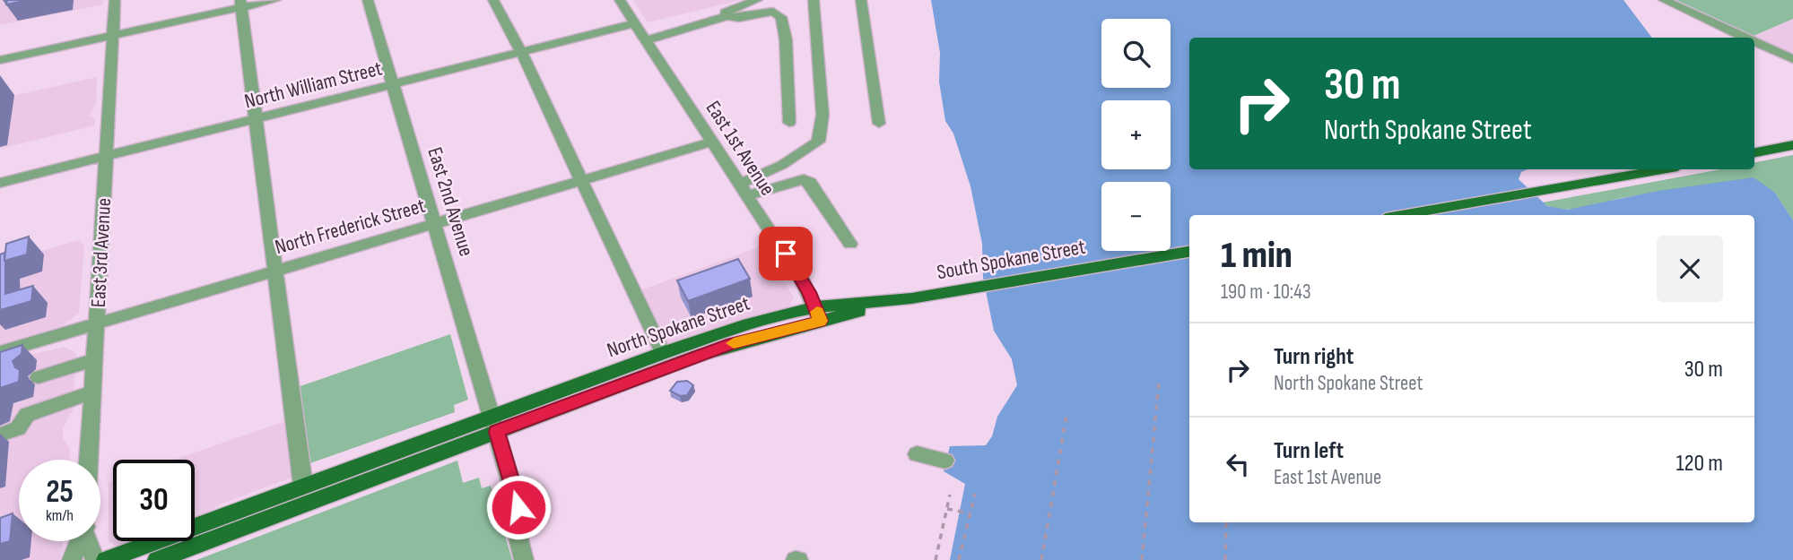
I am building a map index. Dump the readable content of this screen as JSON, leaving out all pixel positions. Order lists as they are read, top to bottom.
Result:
{
  "streets": {
    "main road": ["South Spokane Street", "North Spokane Street"],
    "street": [
      "North William Street",
      "East 1st Avenue",
      "East 2nd Avenue",
      "North Frederick Street",
      "East 3rd Avenue"
    ]
  },
  "crossings": [
    ["North William Street", "East 1st Avenue"],
    ["North William Street", "East 2nd Avenue"],
    ["North William Street", "East 3rd Avenue"],
    ["East 1st Avenue", "North Frederick Street"],
    ["East 1st Avenue", "North Spokane Street"],
    ["East 2nd Avenue", "North Frederick Street"],
    ["East 2nd Avenue", "North Spokane Street"],
    ["North Frederick Street", "East 3rd Avenue"],
    ["South Spokane Street", "North Spokane Street"]
  ],
  "page": {
    "map_buttons": ["+", "−"],
    "turn": ["30 m", "North Spokane Street"],
    "heading": ["1 min", "190 m · 10:43"],
    "list": [
      {
        "name": "Turn right",
        "note": "North Spokane Street",
        "value": "30 m"
      },
      {
        "name": "Turn left",
        "note": "East 1st Avenue",
        "value": "120 m"
      }
    ],
    "speed": "25 km/h",
    "limit": "30"
  }
}
